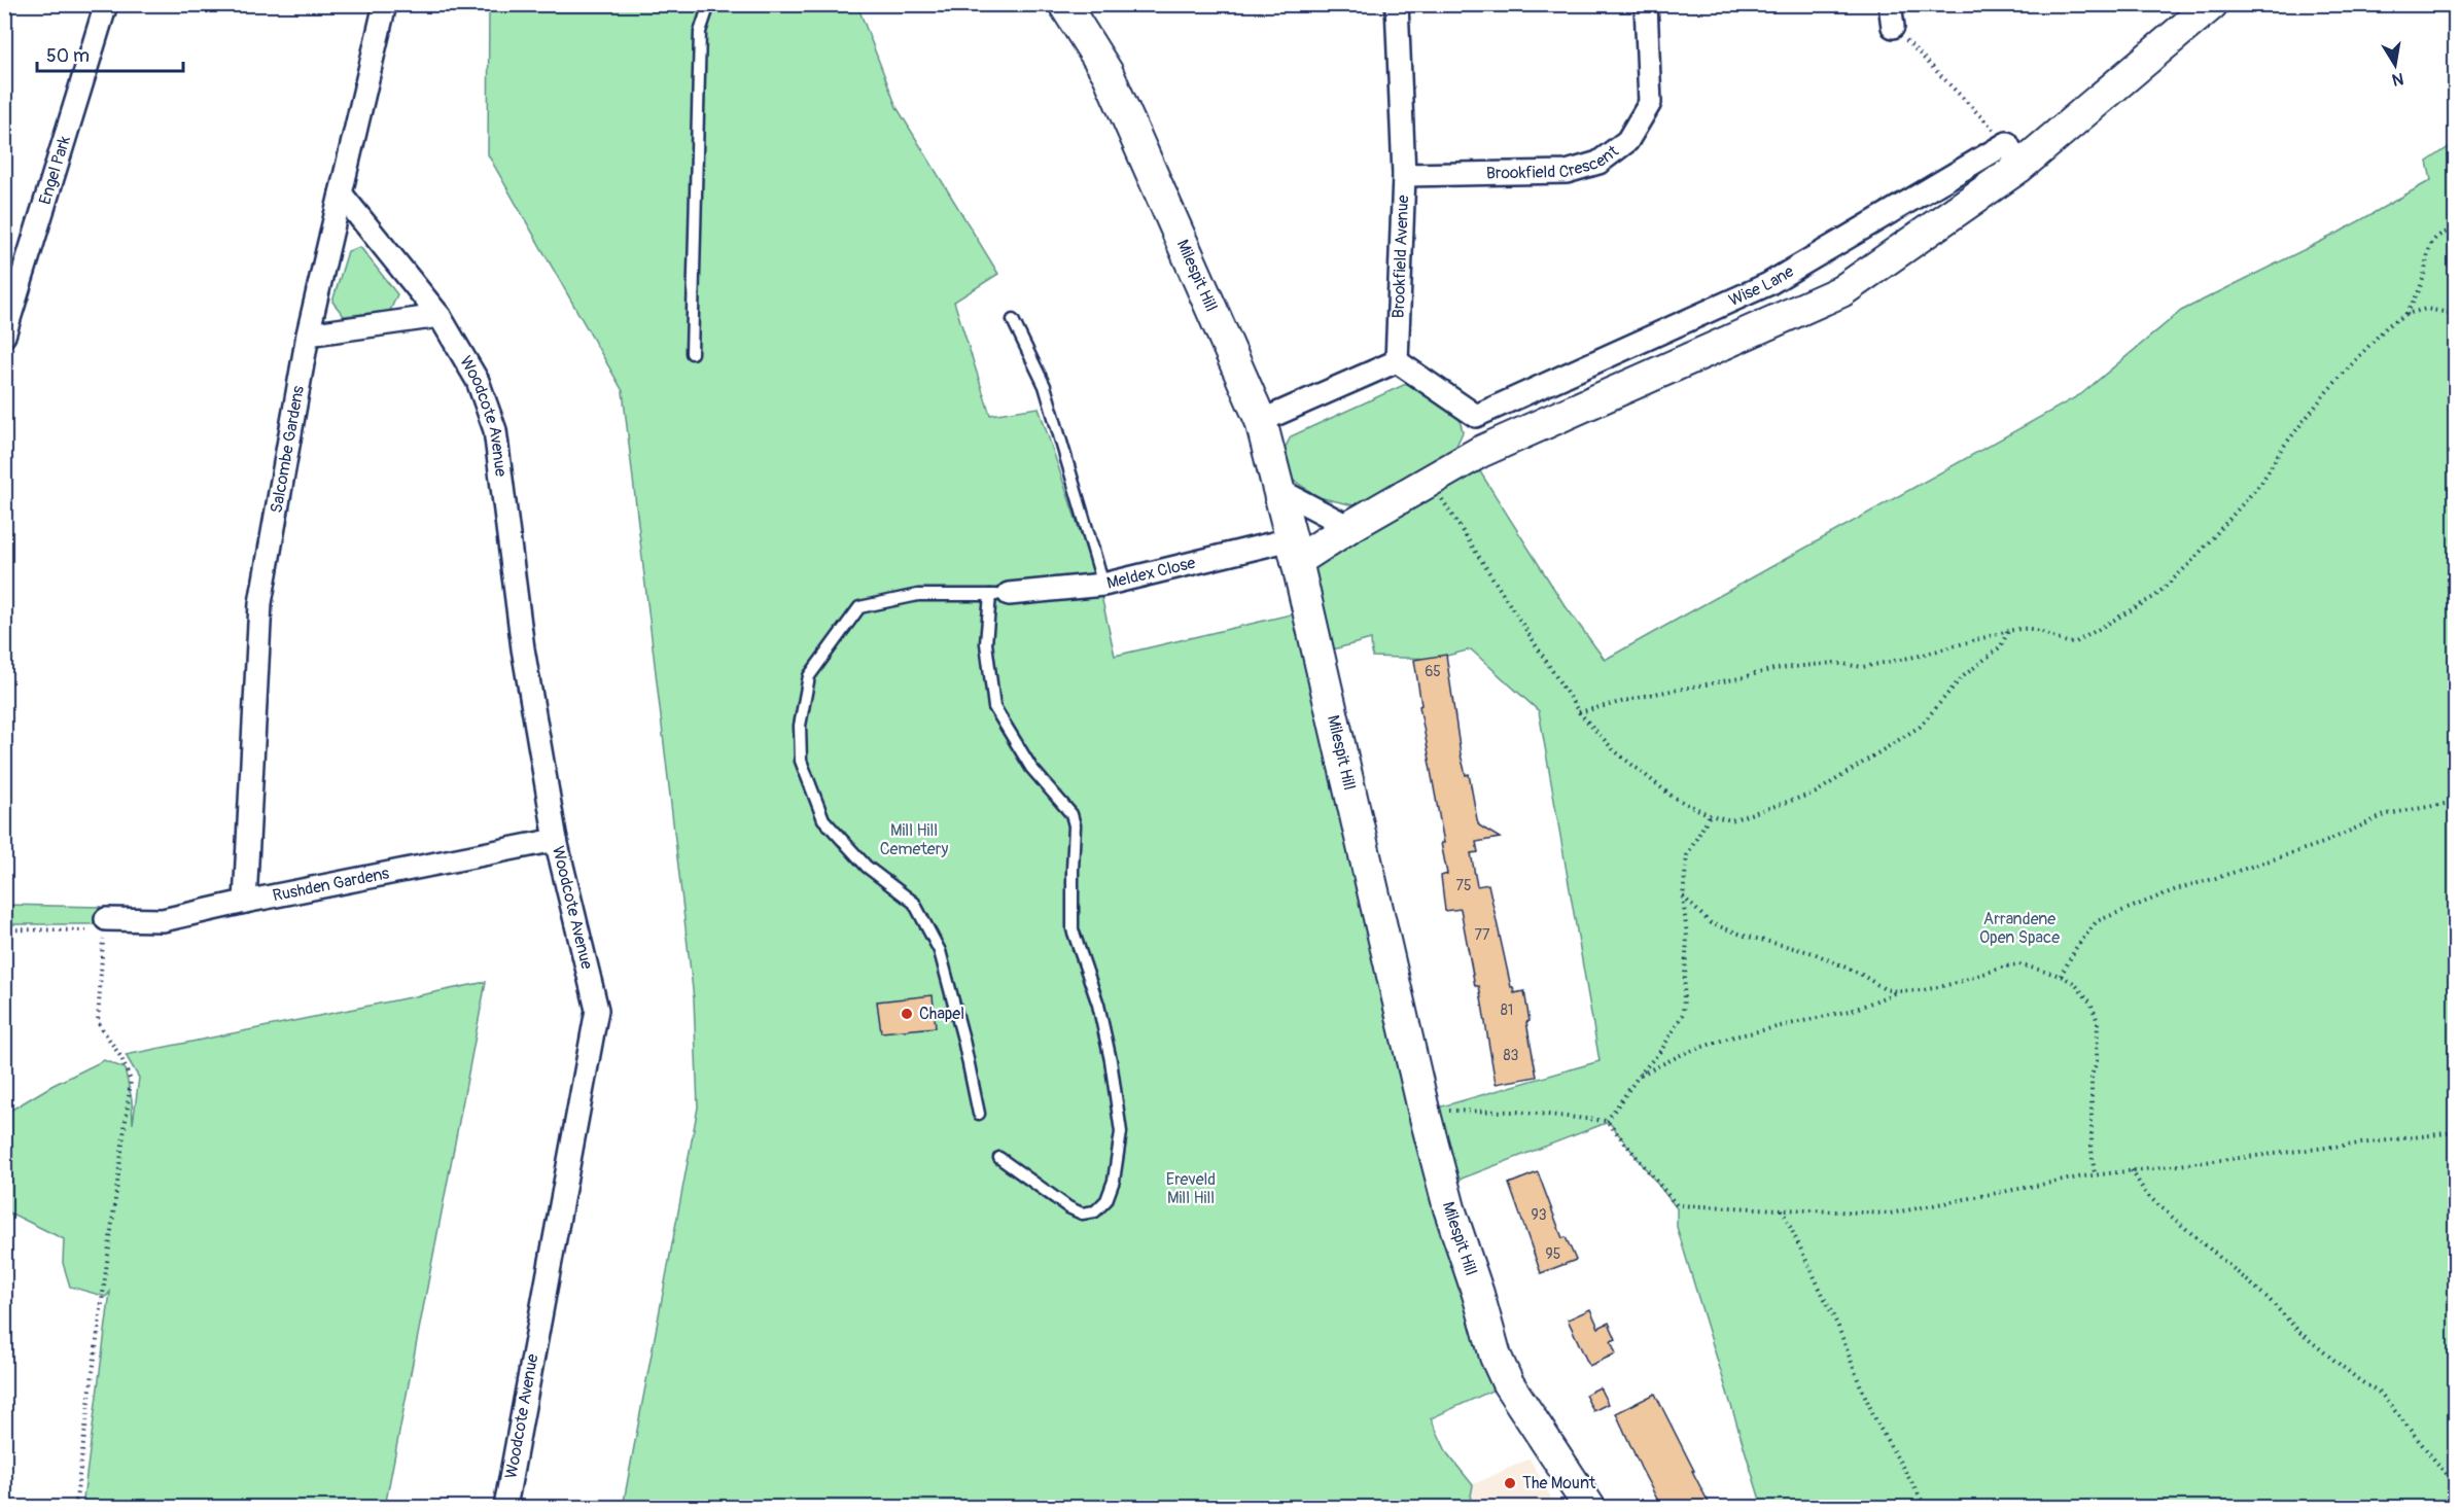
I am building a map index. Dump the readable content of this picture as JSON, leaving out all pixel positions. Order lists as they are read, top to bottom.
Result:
{
  "streets": {
    "street": [
      "Brookfield Crescent",
      "Engel Park",
      "Brookfield Avenue",
      "Milespit Hill",
      "Wise Lane",
      "Woodcote Avenue",
      "Salcombe Gardens",
      "Meldex Close",
      "Rushden Gardens"
    ]
  },
  "crossings": [
    ["Brookfield Crescent", "Brookfield Avenue"],
    ["Milespit Hill", "Wise Lane"],
    ["Milespit Hill", "Meldex Close"],
    ["Wise Lane", "Meldex Close"],
    ["Woodcote Avenue", "Salcombe Gardens"],
    ["Woodcote Avenue", "Rushden Gardens"],
    ["Salcombe Gardens", "Rushden Gardens"]
  ],
  "parks": ["Mill Hill Cemetery", "Arrandene Open Space", "Ereveld Mill Hill"],
  "places": ["Chapel", "The Mount"],
  "house_numbers": [
    "65",
    "75",
    "77",
    "81",
    "83",
    "93",
    "95"
  ],
  "scale_bar": "50 m",
  "north": "bottom"
}
